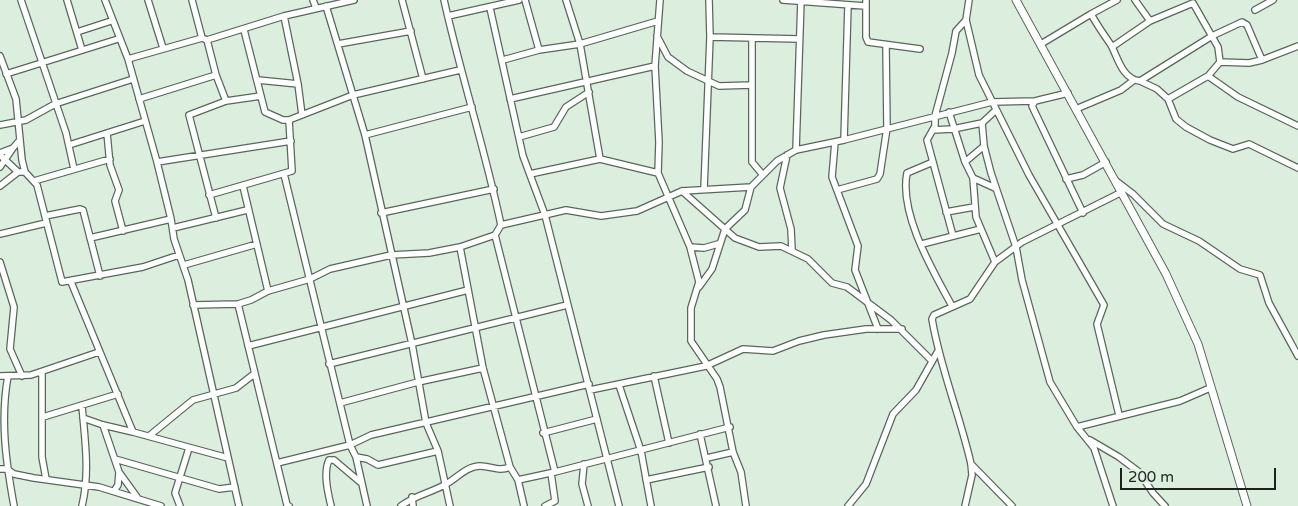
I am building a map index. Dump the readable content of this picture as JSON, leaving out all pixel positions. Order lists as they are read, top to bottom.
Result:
{
  "scale_bar": "200 m"
}
